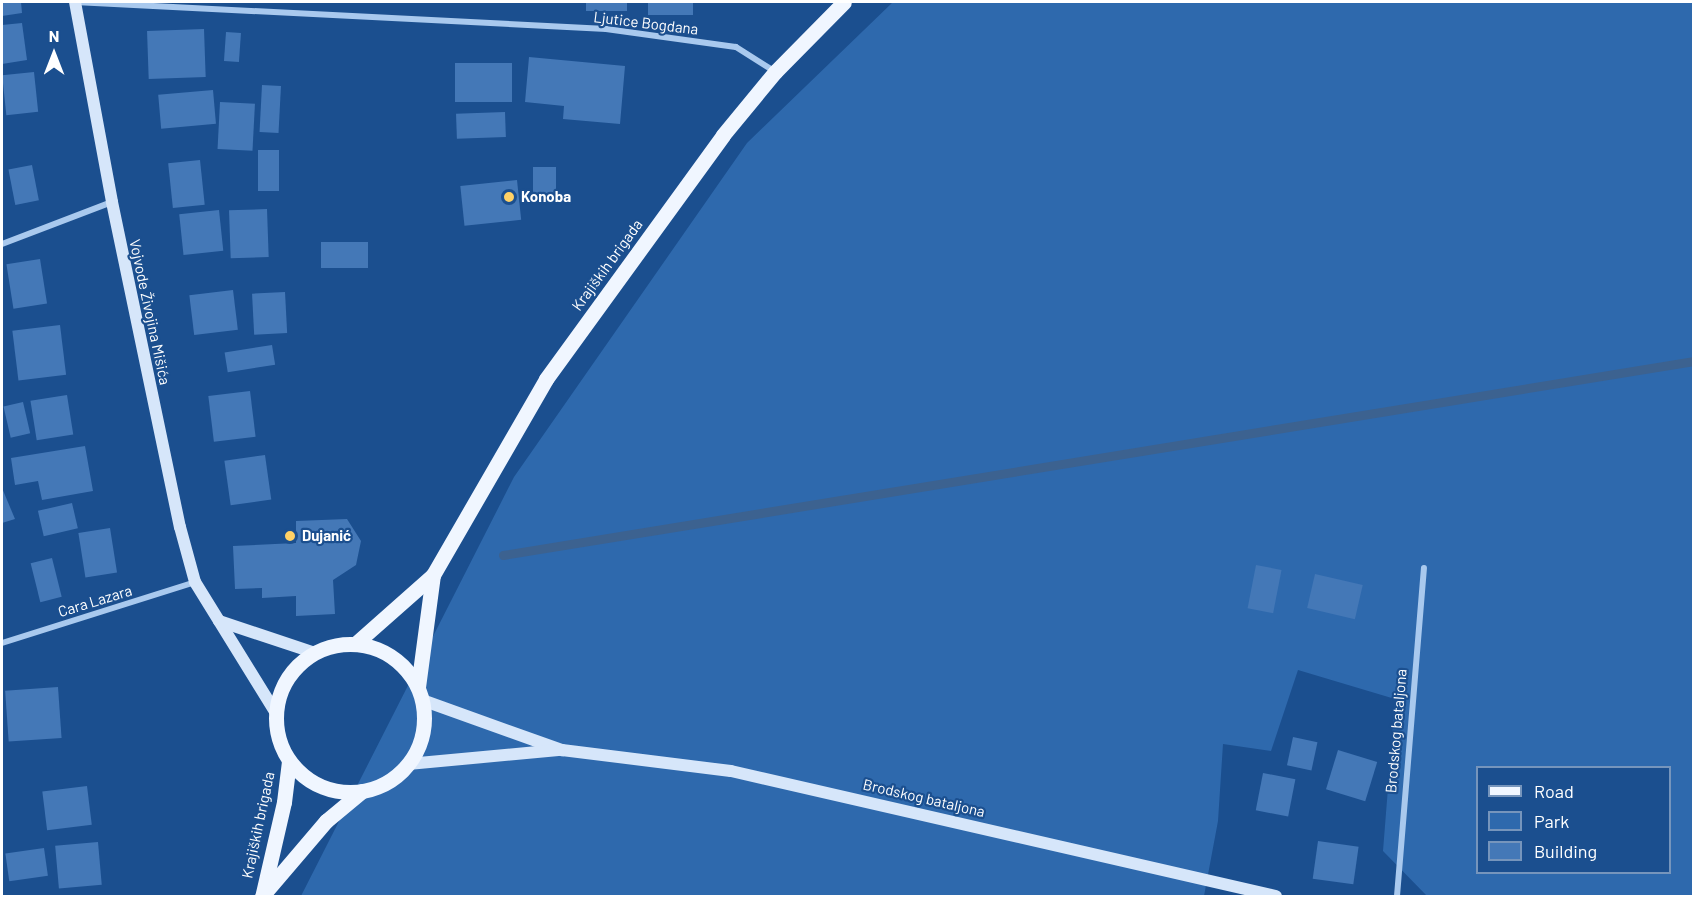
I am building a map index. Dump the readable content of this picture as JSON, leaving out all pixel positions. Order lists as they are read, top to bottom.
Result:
{
  "streets": {
    "main road": ["Krajiških brigada"],
    "street": [
      "Ljutice Bogdana",
      "Vojvode Živojina Mišića",
      "Cara Lazara",
      "Brodskog bataljona"
    ]
  },
  "crossings": [
    ["Ljutice Bogdana", "Krajiških brigada"],
    ["Ljutice Bogdana", "Vojvode Živojina Mišića"],
    ["Krajiških brigada", "Vojvode Živojina Mišića"],
    ["Krajiških brigada", "Brodskog bataljona"],
    ["Vojvode Živojina Mišića", "Cara Lazara"],
    ["Vojvode Živojina Mišića", "Brodskog bataljona"]
  ],
  "places": ["Konoba", "Dujanić"],
  "legend": ["Road", "Park", "Building"],
  "north": "top"
}
